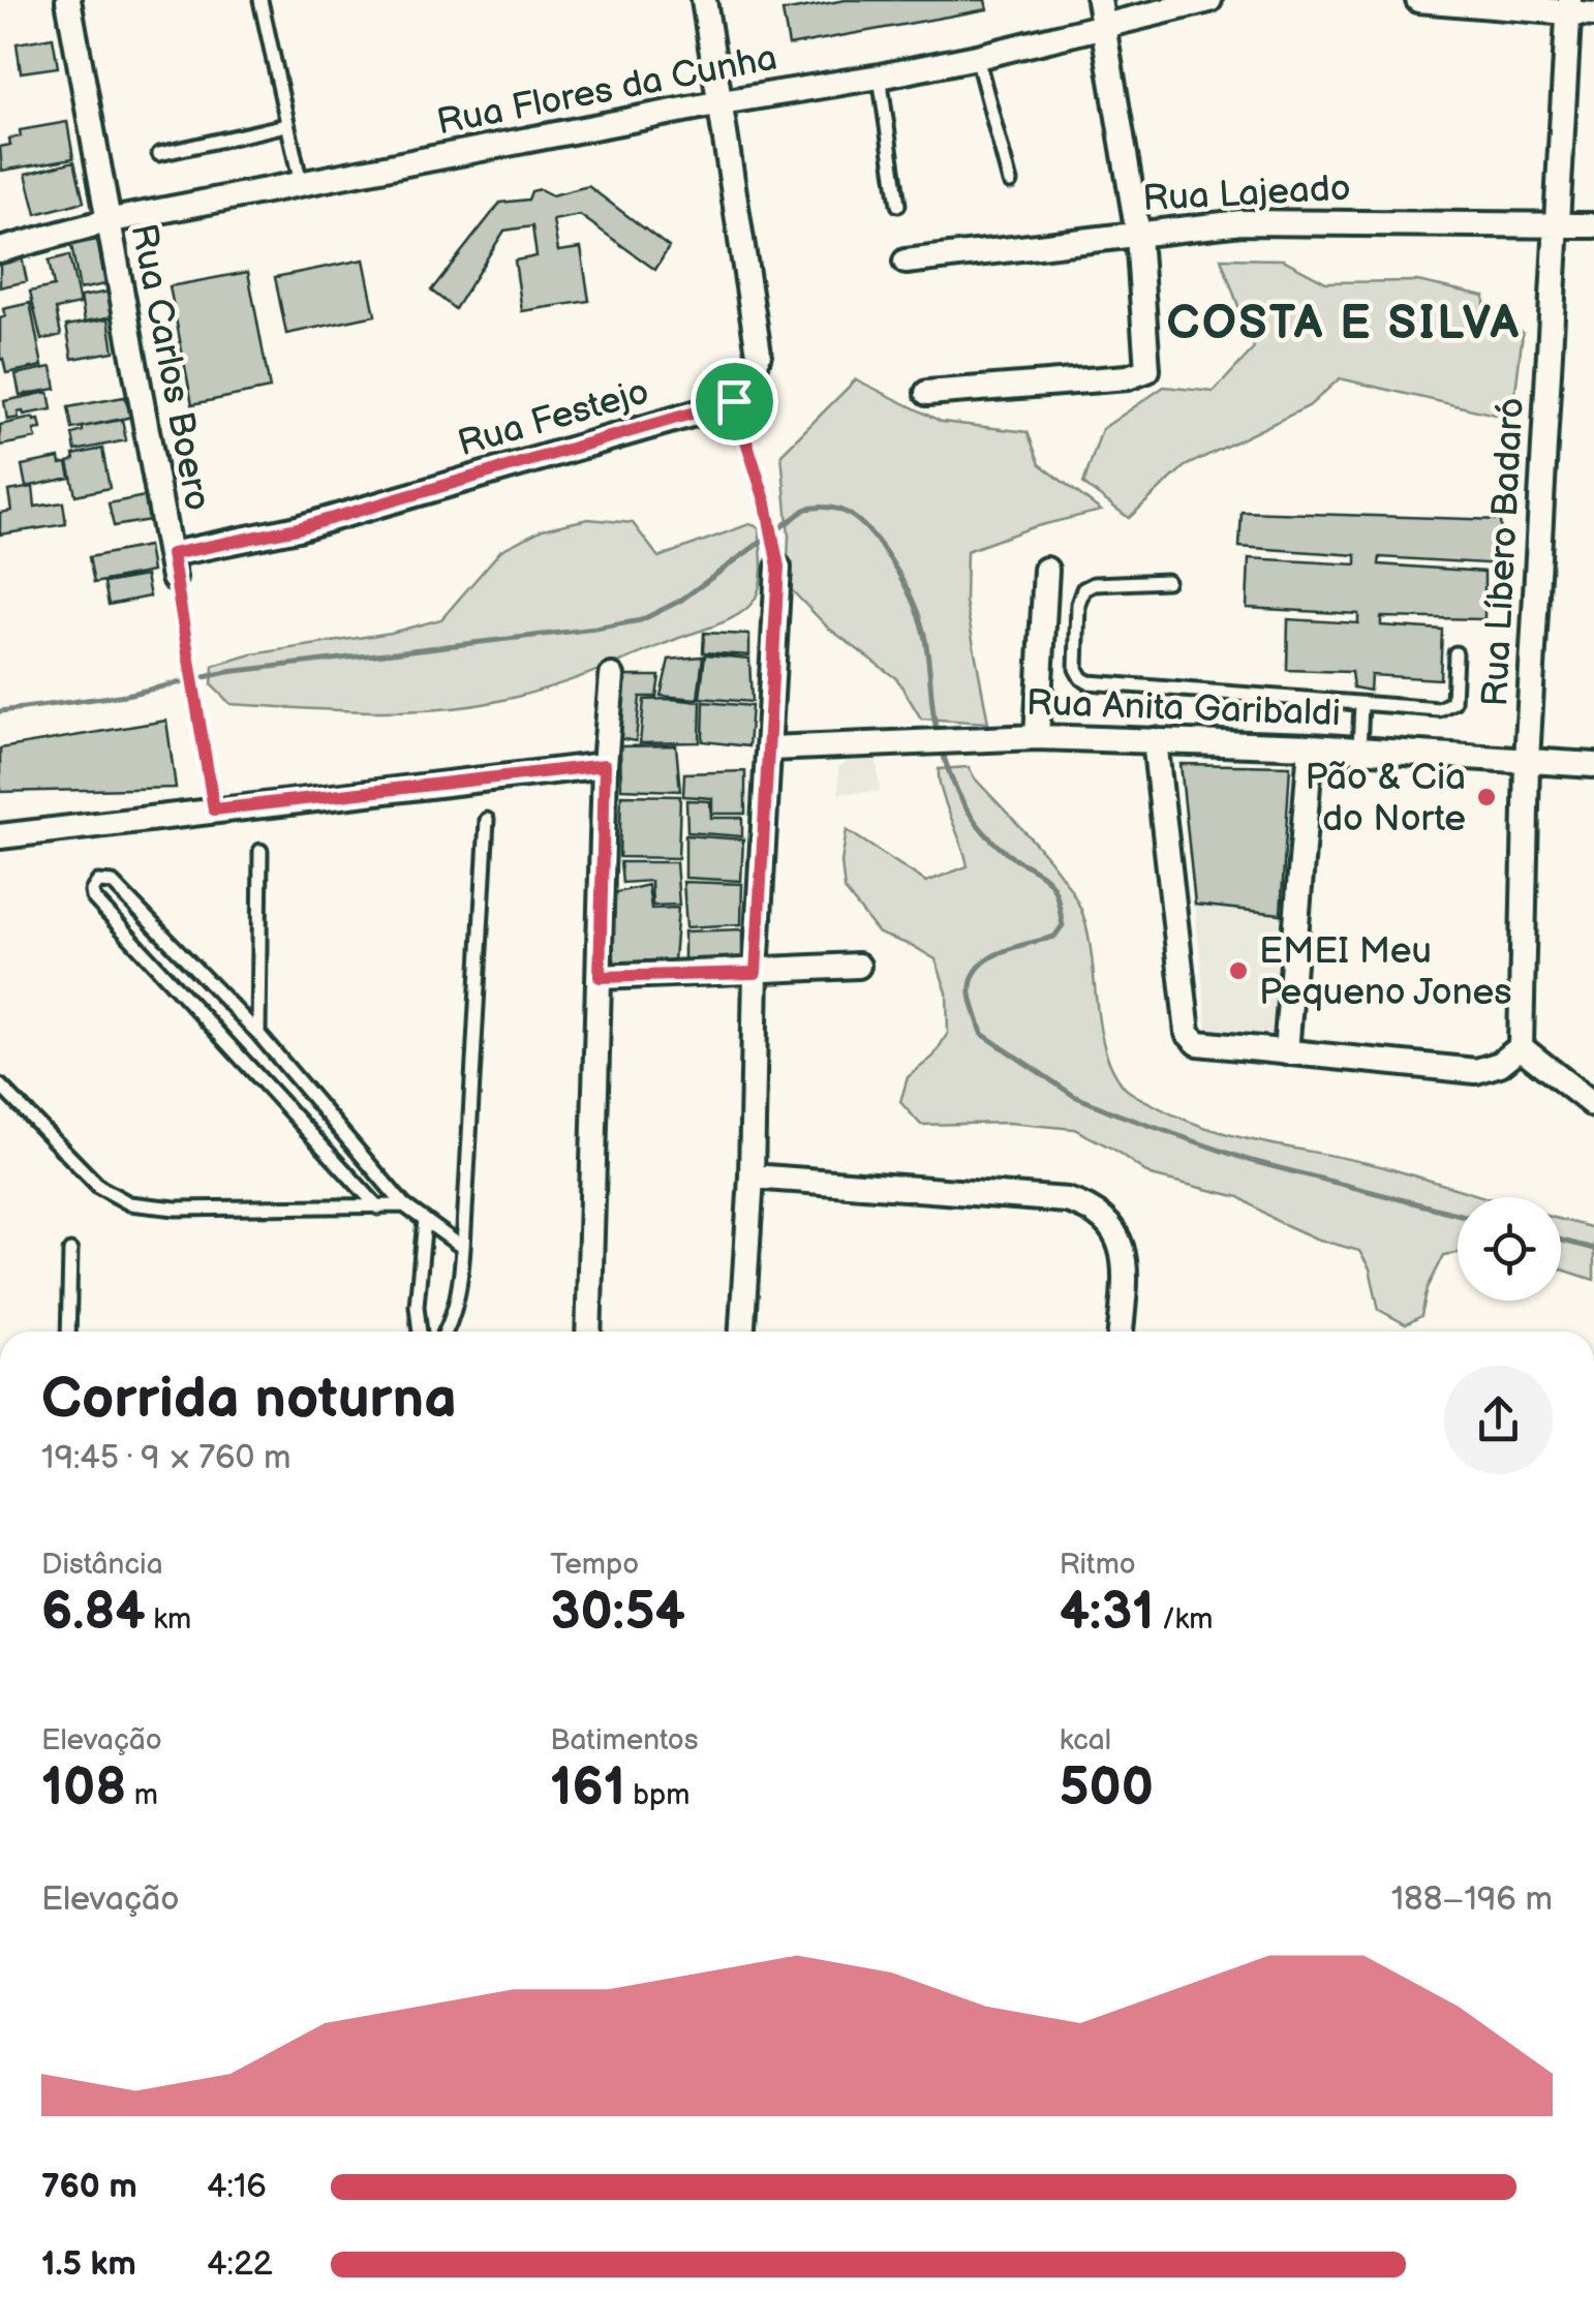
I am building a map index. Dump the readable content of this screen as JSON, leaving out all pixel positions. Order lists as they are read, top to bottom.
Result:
{
  "streets": {
    "street": [
      "Rua Flores da Cunha",
      "Rua Lajeado",
      "Rua Carlos Boero",
      "Rua Festejo",
      "Rua Líbero Badaró",
      "Rua Anita Garibaldi"
    ]
  },
  "crossings": [
    ["Rua Flores da Cunha", "Rua Carlos Boero"],
    ["Rua Lajeado", "Rua Líbero Badaró"],
    ["Rua Carlos Boero", "Rua Festejo"],
    ["Rua Líbero Badaró", "Rua Anita Garibaldi"]
  ],
  "districts": ["COSTA E SILVA"],
  "places": ["Pão & Cia do Norte", "EMEI Meu Pequeno Jones"],
  "page": {
    "heading": ["Corrida noturna", "19:45 · 9 × 760 m"],
    "stats": [
      ["Distância", "6.84 km"],
      ["Tempo", "30:54"],
      ["Ritmo", "4:31 /km"],
      ["Elevação", "108 m"],
      ["Batimentos", "161 bpm"],
      ["kcal", "500"]
    ],
    "chart": ["Elevação", "188–196 m"],
    "list": [
      {
        "name": "760 m",
        "note": "4:16"
      },
      {
        "name": "1.5 km",
        "note": "4:22"
      }
    ]
  }
}
